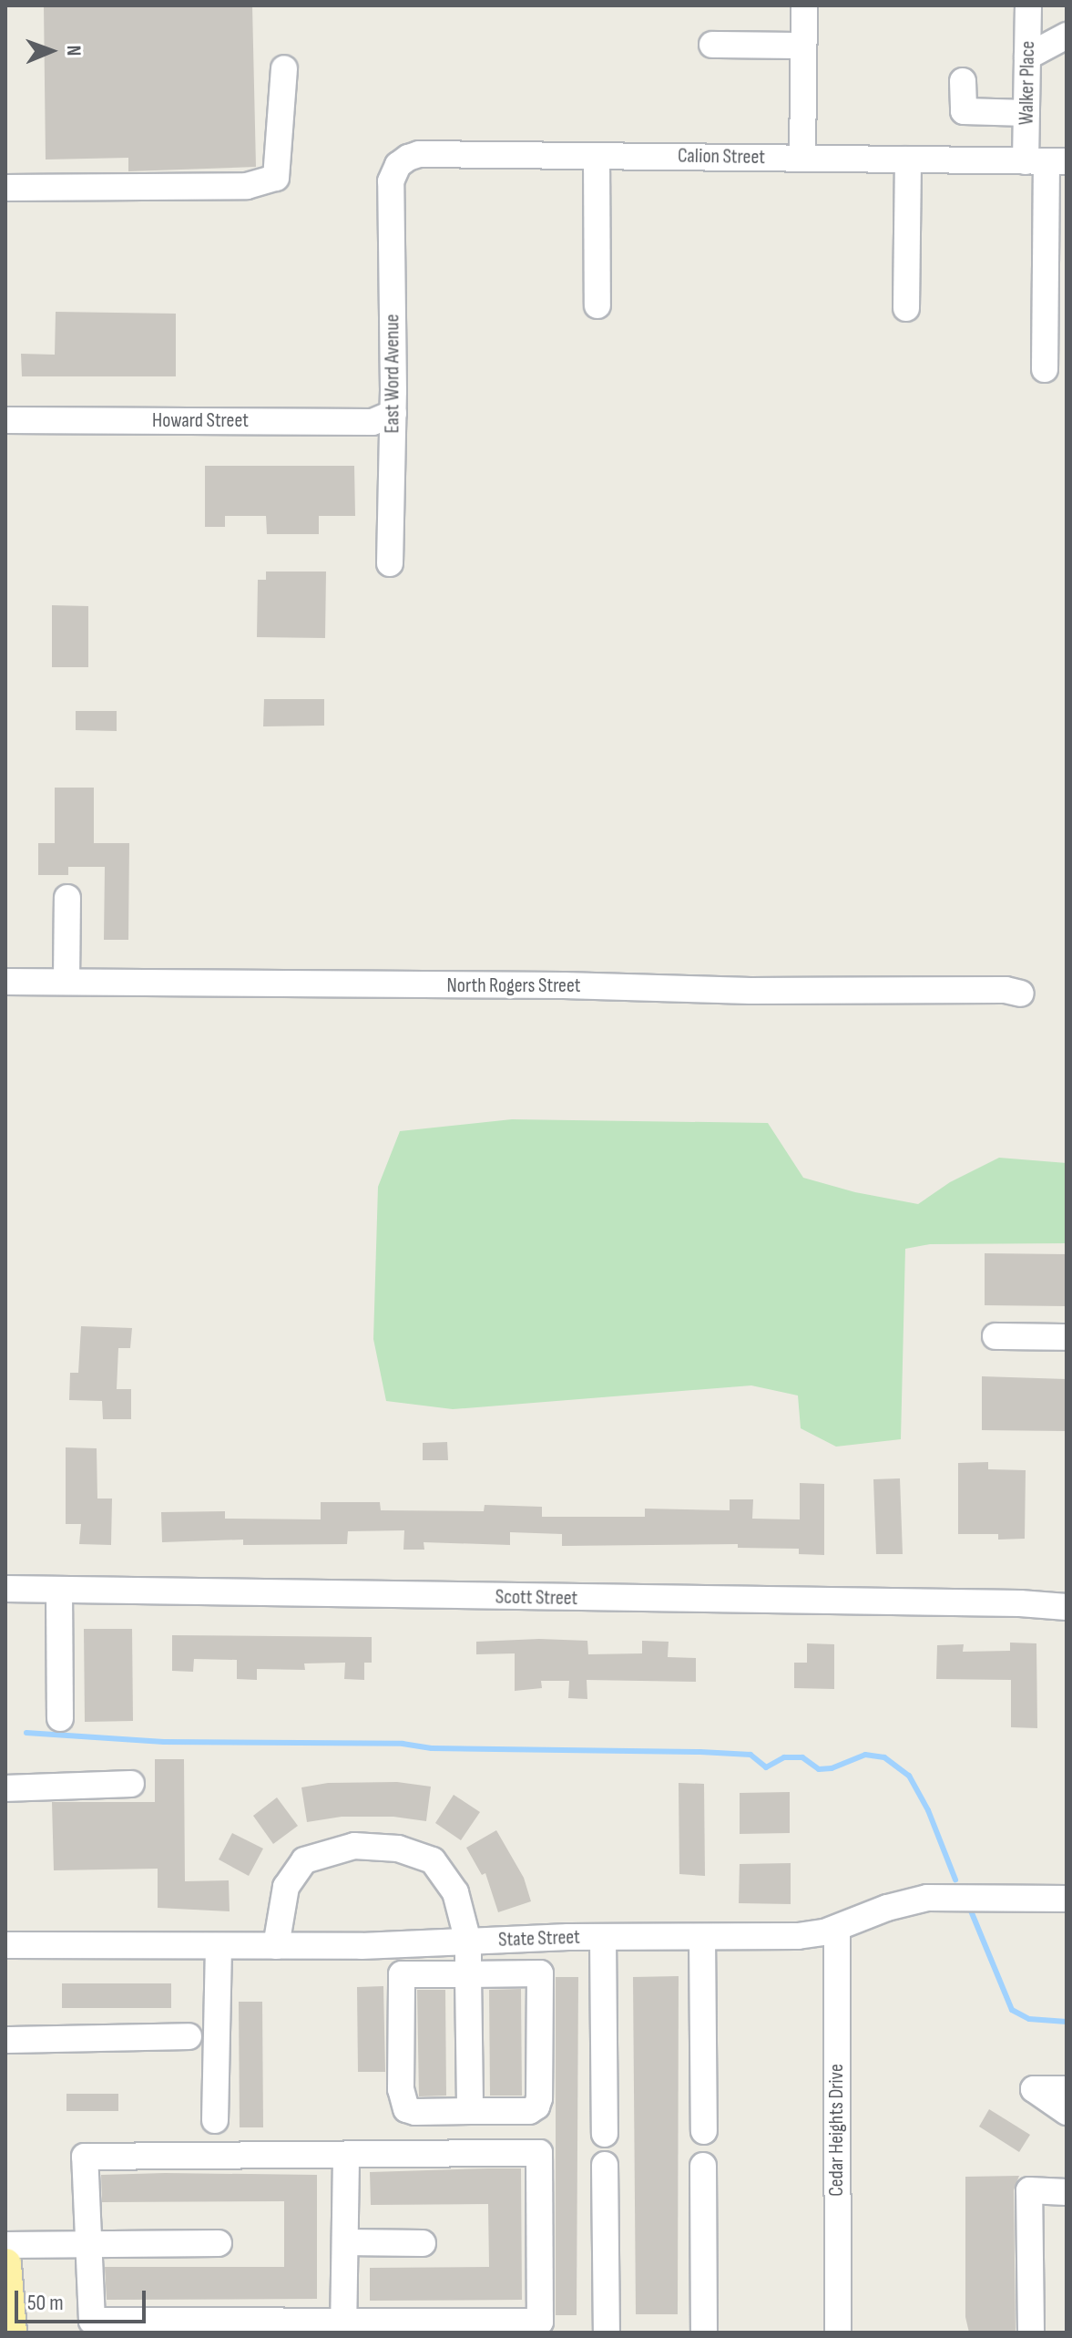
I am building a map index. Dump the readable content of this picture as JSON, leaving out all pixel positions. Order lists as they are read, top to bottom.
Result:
{
  "streets": {
    "street": [
      "Walker Place",
      "Calion Street",
      "East Word Avenue",
      "Howard Street",
      "North Rogers Street",
      "Scott Street",
      "State Street",
      "Cedar Heights Drive"
    ]
  },
  "crossings": [
    ["Walker Place", "Calion Street"],
    ["Calion Street", "East Word Avenue"],
    ["East Word Avenue", "Howard Street"],
    ["State Street", "Cedar Heights Drive"]
  ],
  "scale_bar": "50 m",
  "north": "right"
}
